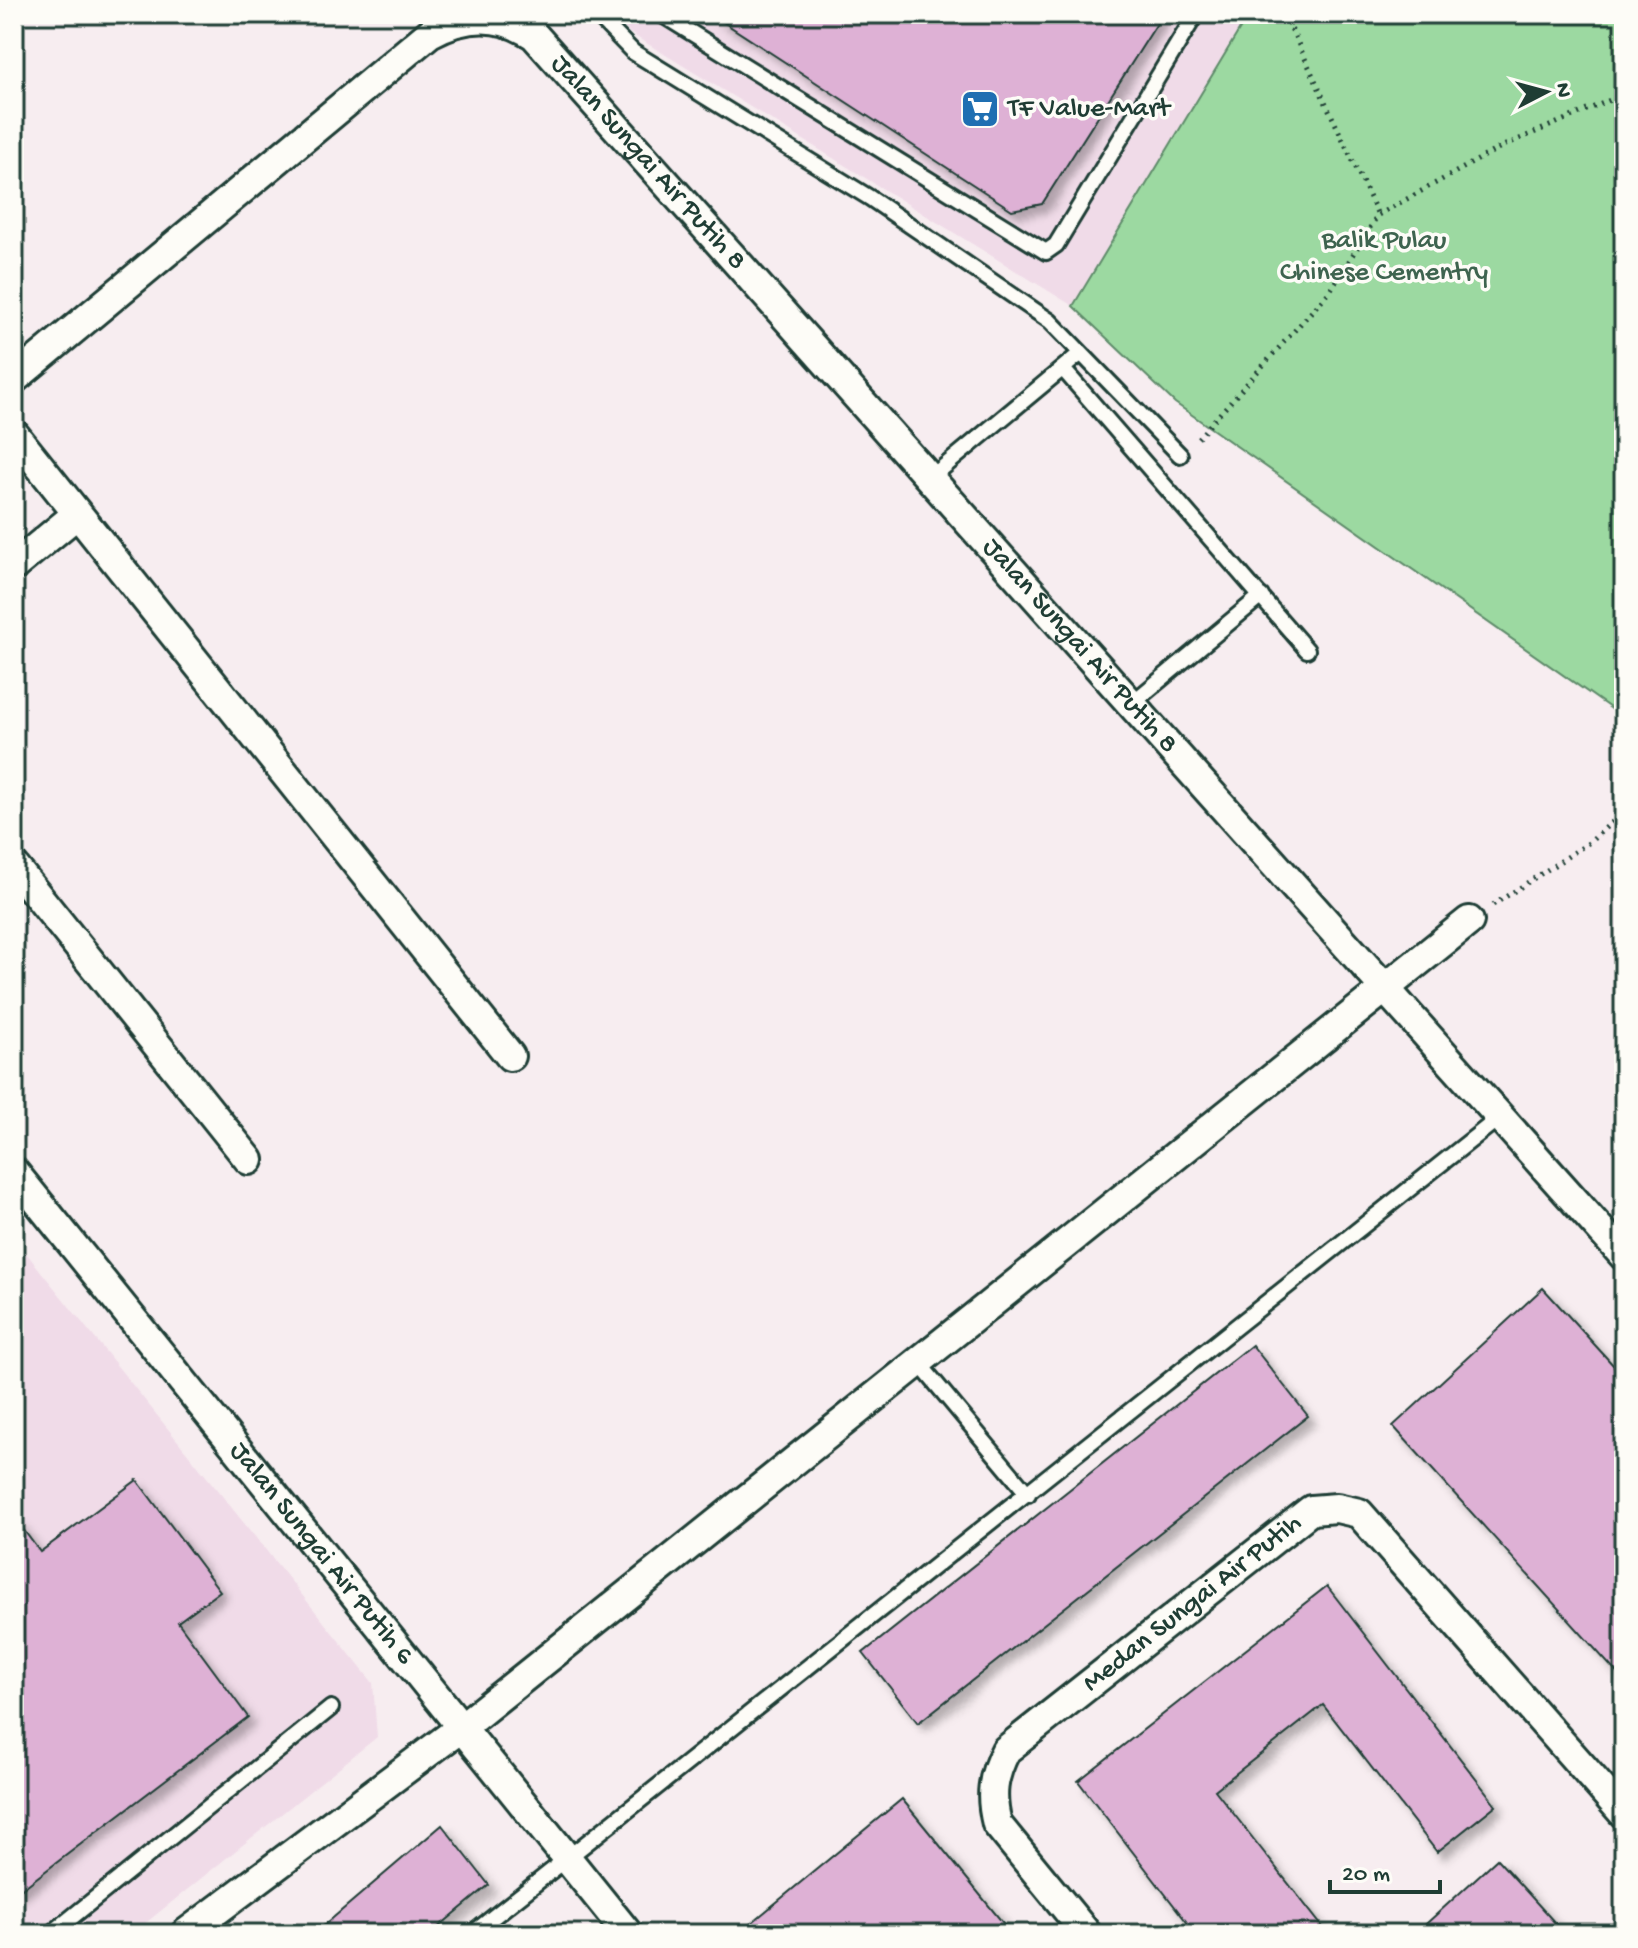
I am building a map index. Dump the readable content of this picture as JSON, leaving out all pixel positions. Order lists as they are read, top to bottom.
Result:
{
  "streets": {
    "street": ["Jalan Sungai Air Putih 8", "Jalan Sungai Air Putih 6", "Medan Sungai Air Putih"]
  },
  "parks": ["Balik Pulau Chinese Cementry"],
  "places": {
    "supermarket": ["TF Value-Mart"]
  },
  "scale_bar": "20 m",
  "north": "right"
}
